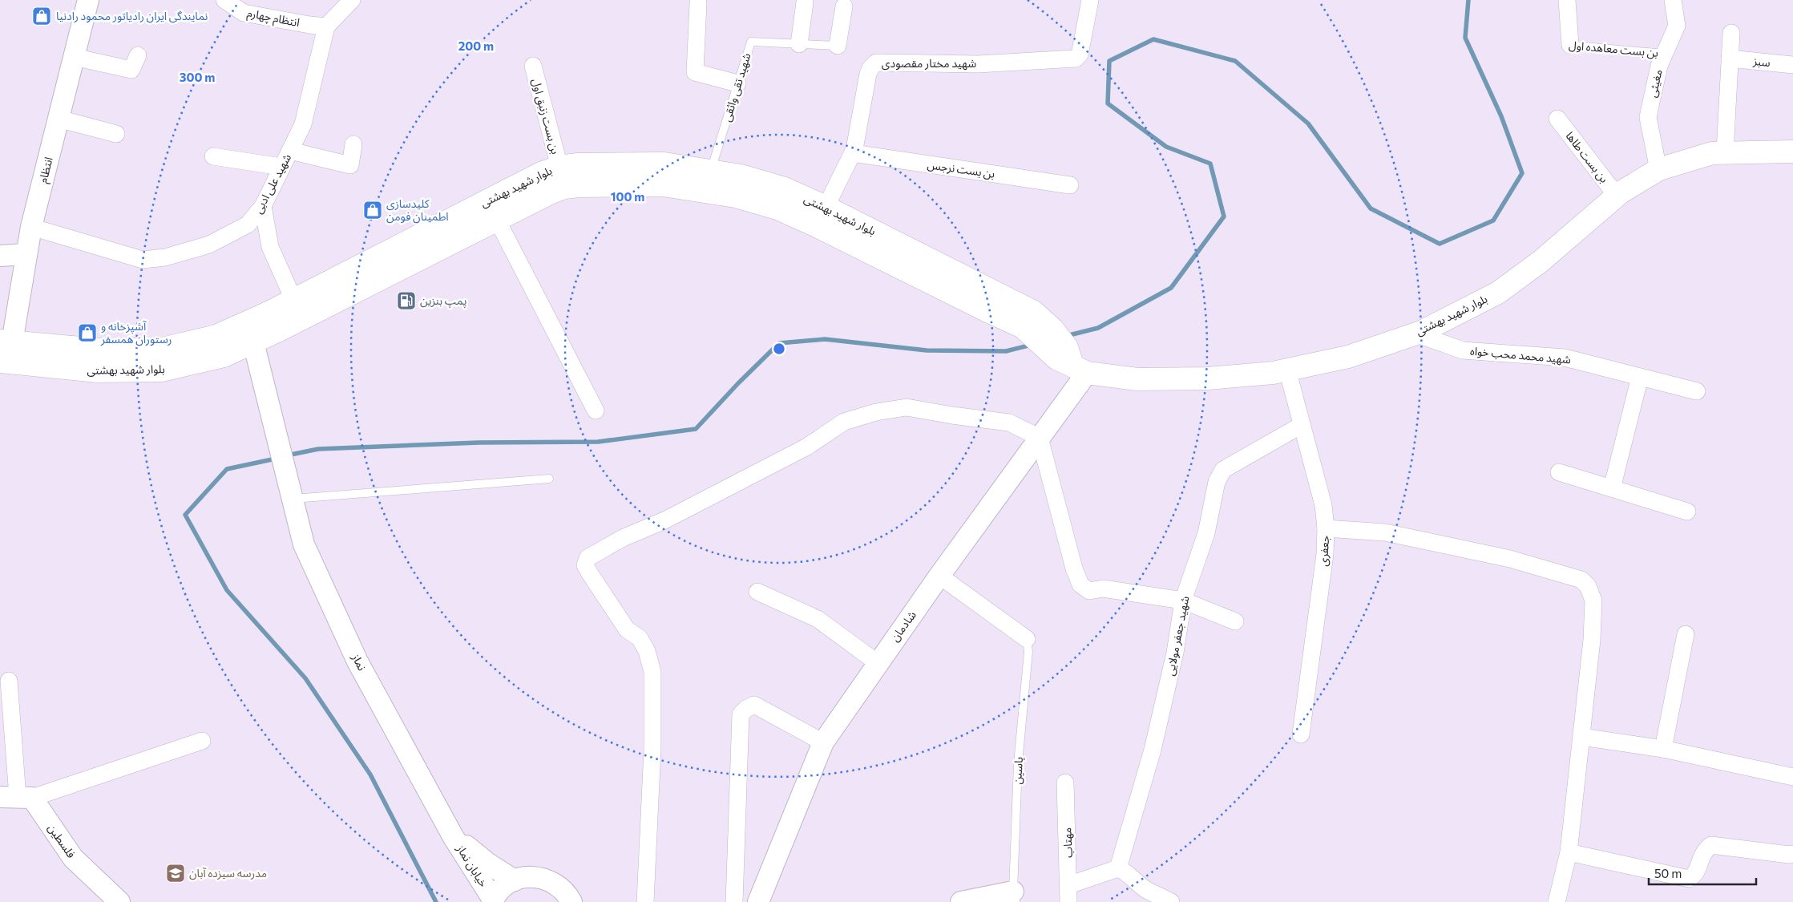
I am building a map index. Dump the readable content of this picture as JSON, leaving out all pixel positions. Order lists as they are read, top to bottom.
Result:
{
  "streets": {
    "main road": ["بلوار شهید بهشتی"],
    "street": [
      "انتظام چهارم",
      "سبز",
      "شهید مختار مقصودی",
      "مغیثی",
      "بن بست زنبق اول",
      "بن بست طاها",
      "بن بست نرجس",
      "انتظام",
      "شهید علی ادبی",
      "شهید محمد محب خواه",
      "جعفری",
      "شادمان",
      "شهید جعفر مولایی",
      "نماز",
      "فلسطین",
      "مهتاب",
      "خیابان نماز"
    ],
    "lane": ["بن بست معاهده اول", "شهید تقی واثقی", "یاسین"]
  },
  "crossings": [
    ["انتظام چهارم", "شهید علی ادبی"],
    ["بن بست معاهده اول", "مغیثی"],
    ["شهید مختار مقصودی", "بن بست نرجس"],
    ["شهید مختار مقصودی", "بلوار شهید بهشتی"],
    ["مغیثی", "بلوار شهید بهشتی"],
    ["شهید تقی واثقی", "بلوار شهید بهشتی"],
    ["بن بست زنبق اول", "بلوار شهید بهشتی"],
    ["بن بست طاها", "بلوار شهید بهشتی"],
    ["انتظام", "شهید علی ادبی"],
    ["انتظام", "بلوار شهید بهشتی"],
    ["بلوار شهید بهشتی", "شهید محمد محب خواه"],
    ["بلوار شهید بهشتی", "جعفری"],
    ["بلوار شهید بهشتی", "شادمان"],
    ["بلوار شهید بهشتی", "نماز"],
    ["جعفری", "شهید جعفر مولایی"],
    ["نماز", "خیابان نماز"]
  ],
  "places": {
    "shop": ["نمایندگی ایران رادیاتور محمود رادنیا", "کلیدسازی اطمینان فومن", "آشپزخانه و رستوران همسفر"],
    "fuel station": ["پمپ بنزین"],
    "school or university": ["مدرسه سیزده آبان"]
  },
  "scale_bar": "50 m",
  "rings": ["200 m", "300 m", "100 m"]
}
